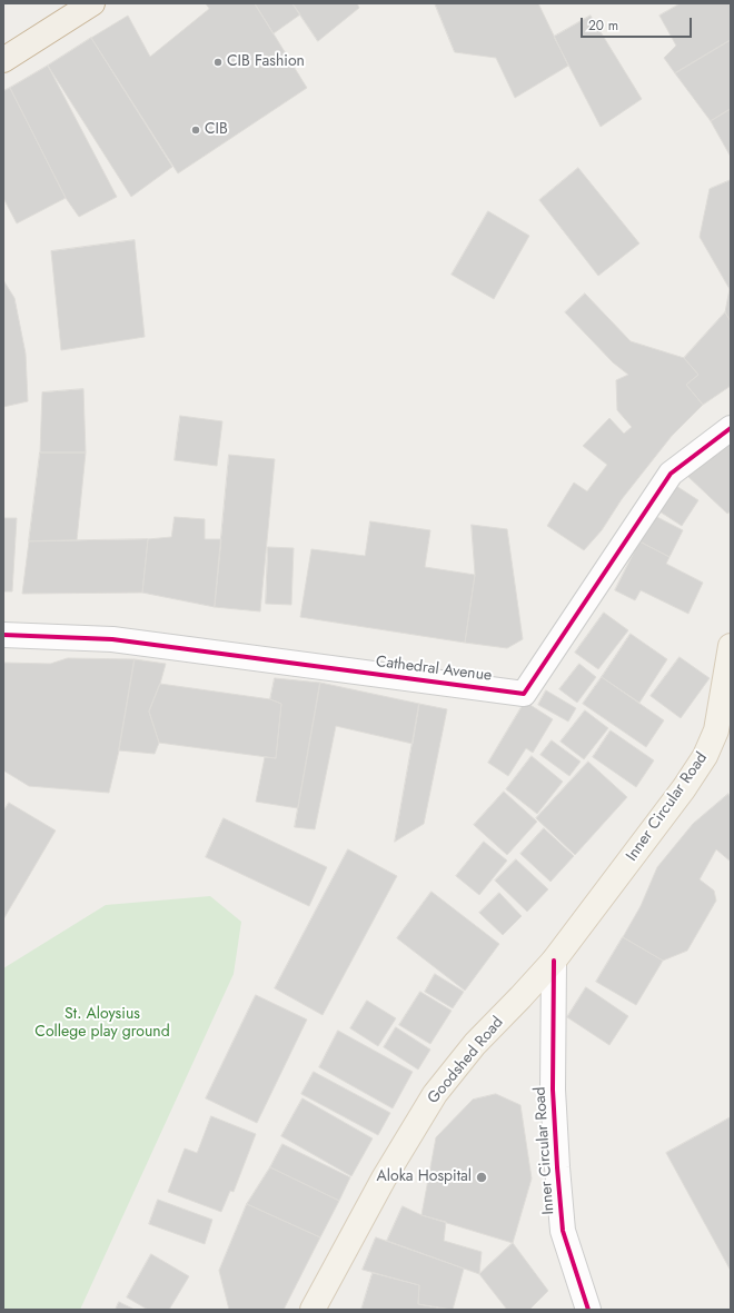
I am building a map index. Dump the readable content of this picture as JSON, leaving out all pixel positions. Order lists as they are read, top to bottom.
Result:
{
  "streets": {
    "main road": ["Inner Circular Road", "Goodshed Road"],
    "street": ["Cathedral Avenue"]
  },
  "crossings": [
    ["Inner Circular Road", "Goodshed Road"]
  ],
  "parks": ["St. Aloysius College play ground"],
  "places": ["CIB Fashion", "CIB", "Aloka Hospital"],
  "scale_bar": "20 m"
}
